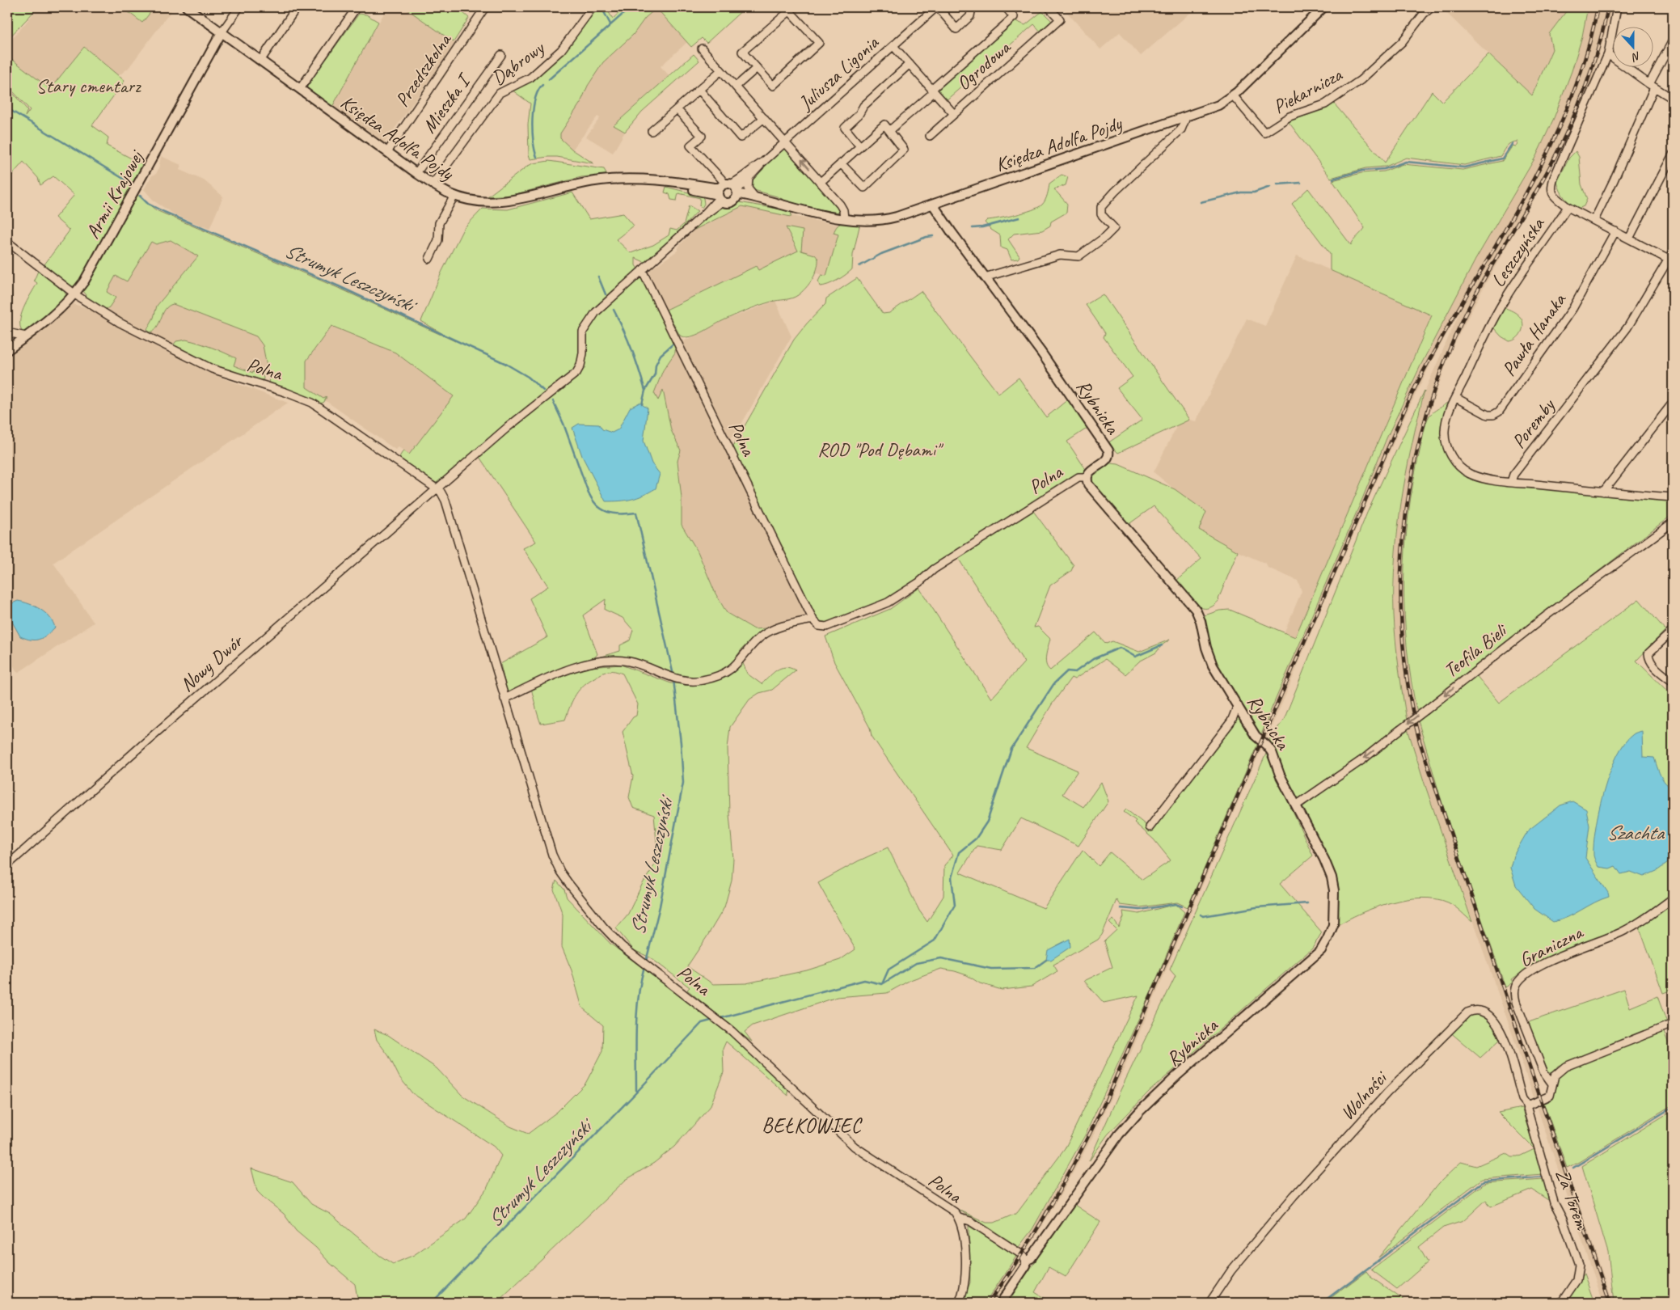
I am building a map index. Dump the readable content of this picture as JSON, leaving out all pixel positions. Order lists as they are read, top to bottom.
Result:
{
  "streets": {
    "street": [
      "Dąbrowy",
      "Ogrodowa",
      "Przedszkolna",
      "Juliusza Ligonia",
      "Piekarnicza",
      "Mieszka I",
      "Księdza Adolfa Pojdy",
      "Armii Krajowej",
      "Leszczyńska",
      "Pawła Hanaka",
      "Polna",
      "Rybnicka",
      "Poremby",
      "Teofila Bieli",
      "Nowy Dwór",
      "Graniczna",
      "Wolności",
      "Za Torem"
    ]
  },
  "crossings": [
    ["Dąbrowy", "Księdza Adolfa Pojdy"],
    ["Przedszkolna", "Księdza Adolfa Pojdy"],
    ["Juliusza Ligonia", "Księdza Adolfa Pojdy"],
    ["Piekarnicza", "Księdza Adolfa Pojdy"],
    ["Mieszka I", "Księdza Adolfa Pojdy"],
    ["Księdza Adolfa Pojdy", "Armii Krajowej"],
    ["Księdza Adolfa Pojdy", "Rybnicka"],
    ["Armii Krajowej", "Polna"],
    ["Leszczyńska", "Pawła Hanaka"],
    ["Leszczyńska", "Poremby"],
    ["Polna", "Rybnicka"],
    ["Polna", "Nowy Dwór"],
    ["Rybnicka", "Teofila Bieli"],
    ["Wolności", "Za Torem"]
  ],
  "one_way": ["Teofila Bieli"],
  "districts": ["BEŁKOWIEC"],
  "water": ["Strumyk Leszczyński", "Szachta"],
  "parks": ["Stary cmentarz", "ROD \"Pod Dębami\""],
  "north": "bottom"
}
